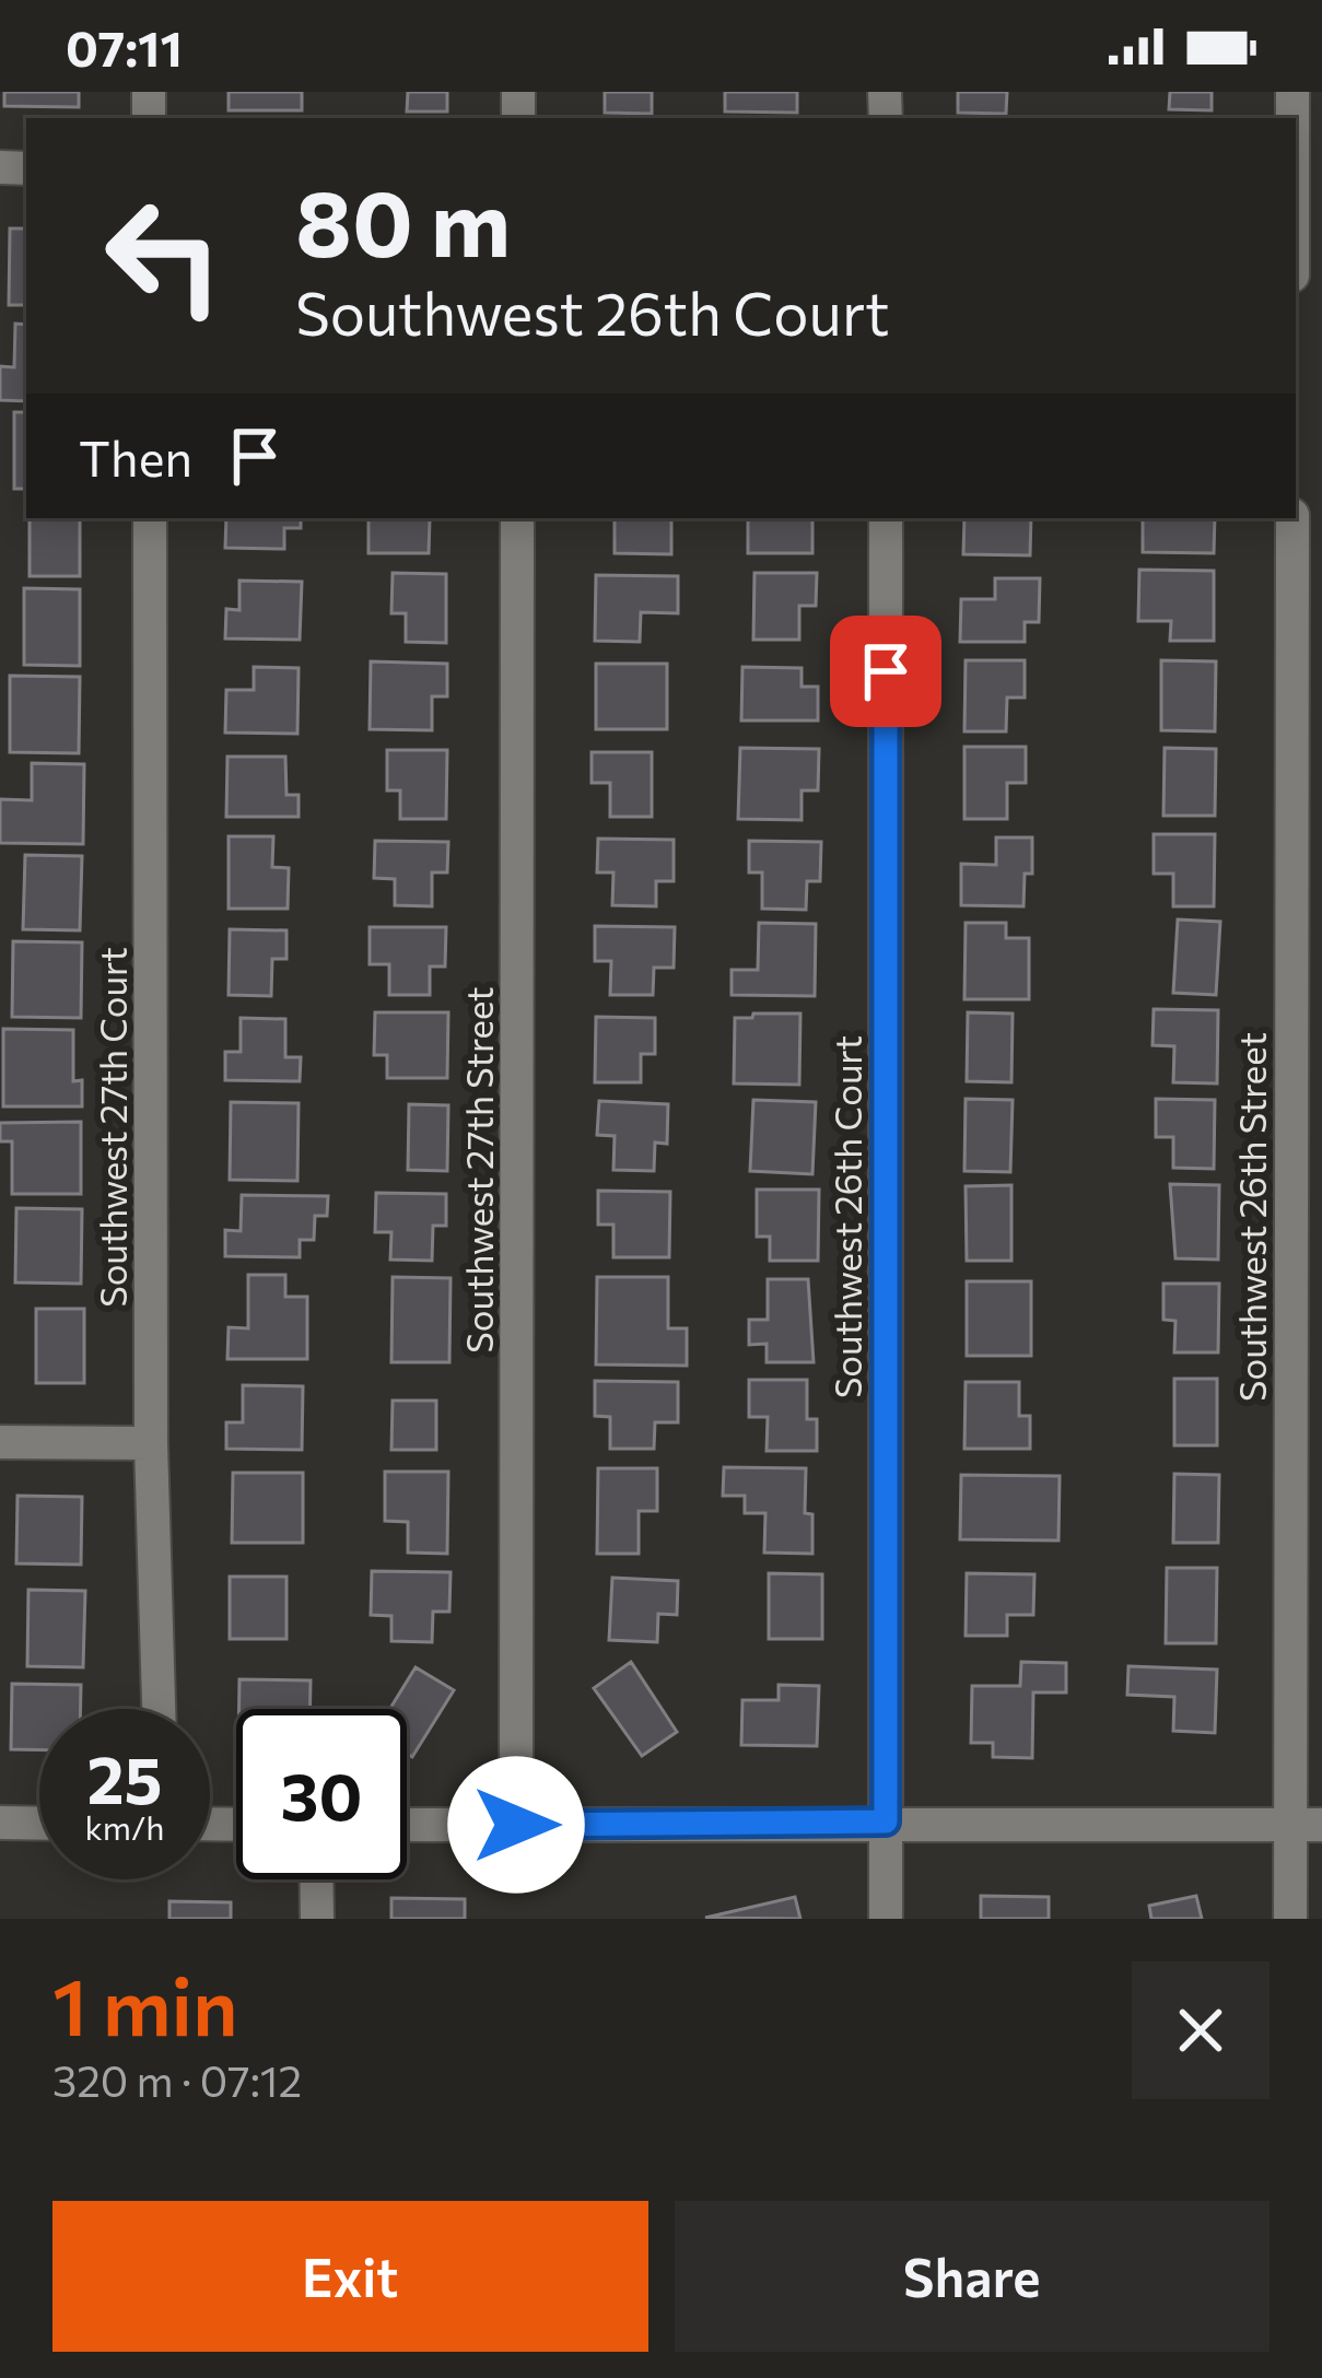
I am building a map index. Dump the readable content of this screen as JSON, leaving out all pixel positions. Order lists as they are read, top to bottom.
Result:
{
  "streets": {
    "street": [
      "Southwest 27th Court",
      "Southwest 27th Street",
      "Southwest 26th Court",
      "Southwest 26th Street"
    ]
  },
  "page": {
    "status": "07:11",
    "turn": ["80 m", "Southwest 26th Court"],
    "then": "Then",
    "speed": "25 km/h",
    "limit": "30",
    "heading": ["1 min", "320 m · 07:12"],
    "buttons": ["Exit", "Share"]
  }
}
